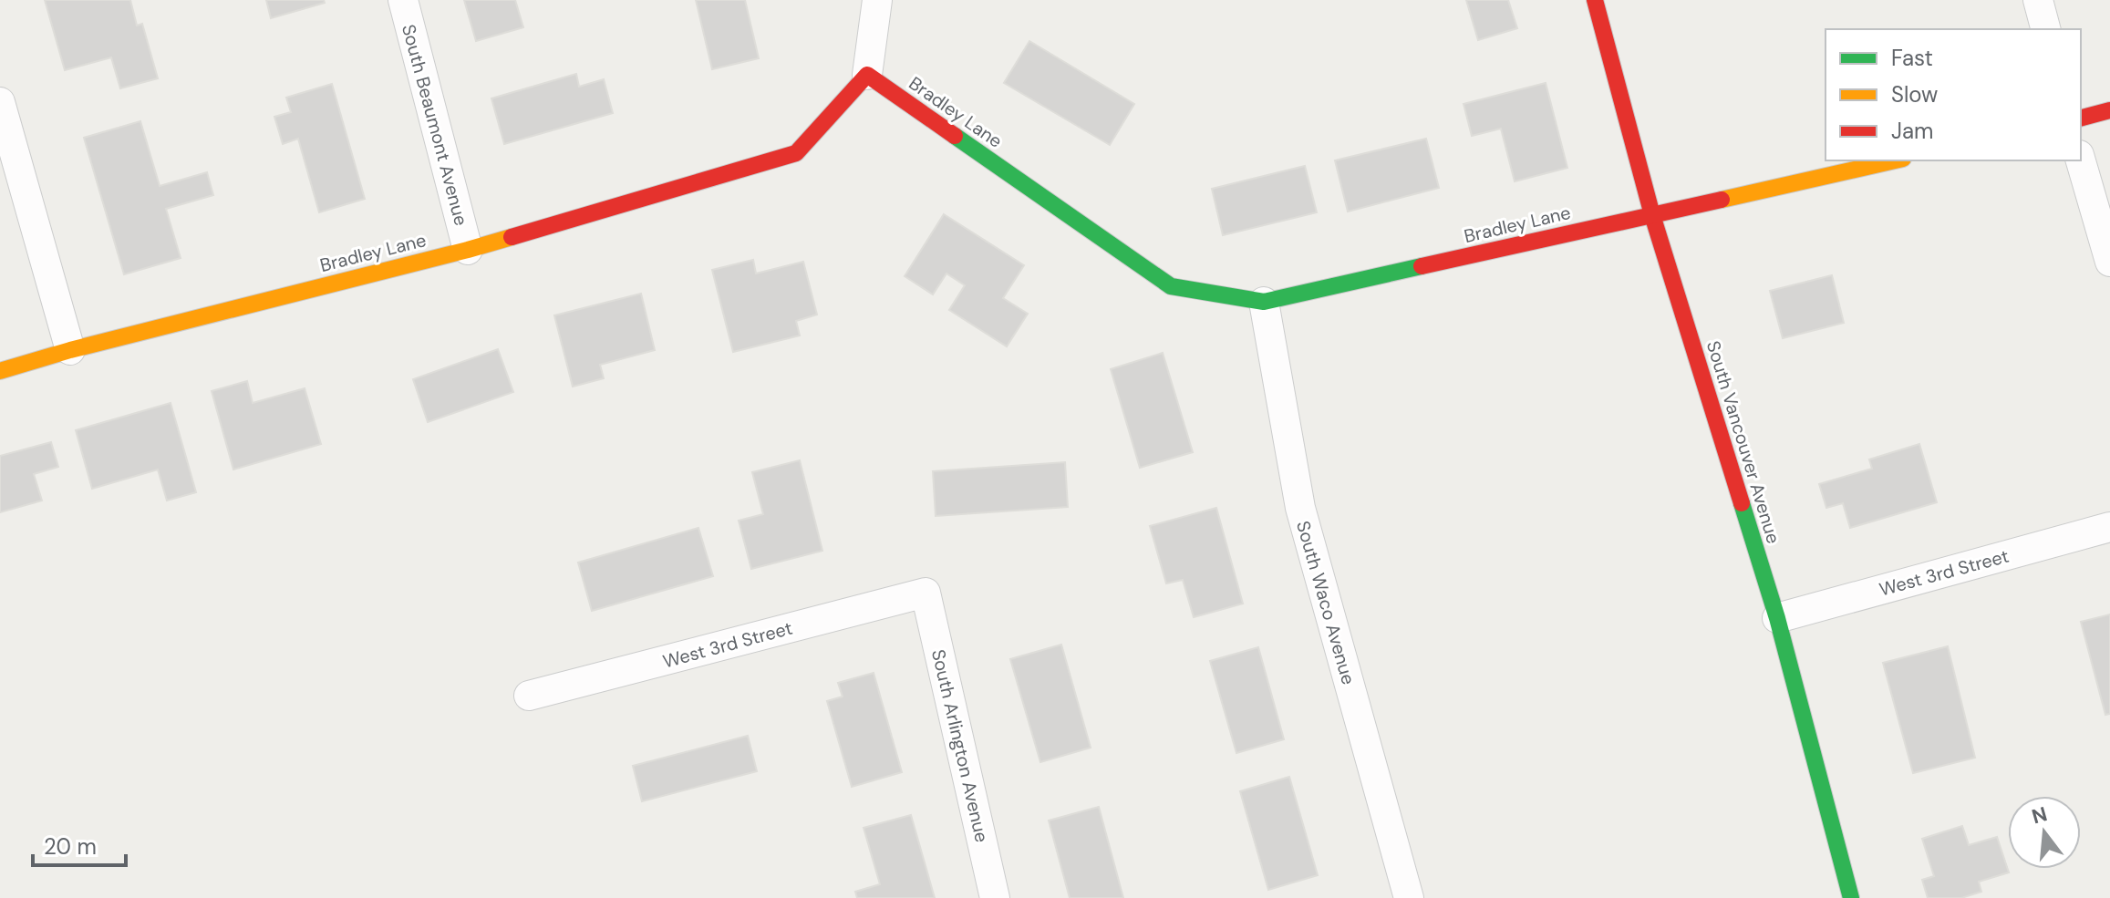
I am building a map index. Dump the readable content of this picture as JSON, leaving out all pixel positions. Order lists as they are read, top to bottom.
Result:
{
  "streets": {
    "street": [
      "Bradley Lane",
      "South Beaumont Avenue",
      "South Vancouver Avenue",
      "West 3rd Street",
      "South Waco Avenue",
      "South Arlington Avenue"
    ]
  },
  "crossings": [
    ["Bradley Lane", "South Beaumont Avenue"],
    ["Bradley Lane", "South Vancouver Avenue"],
    ["Bradley Lane", "South Waco Avenue"],
    ["South Vancouver Avenue", "West 3rd Street"],
    ["West 3rd Street", "South Arlington Avenue"]
  ],
  "legend": ["Fast", "Slow", "Jam"],
  "scale_bar": "20 m",
  "north": "top"
}
